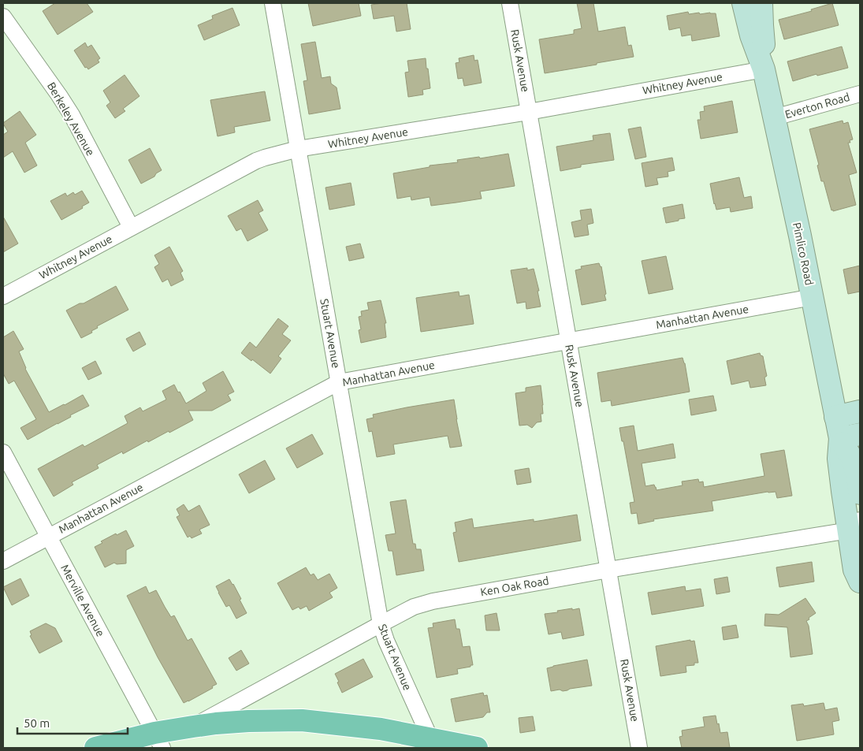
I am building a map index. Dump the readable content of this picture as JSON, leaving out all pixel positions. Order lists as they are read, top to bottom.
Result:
{
  "streets": {
    "street": [
      "Rusk Avenue",
      "Whitney Avenue",
      "Everton Road",
      "Berkeley Avenue",
      "Pimlico Road",
      "Manhattan Avenue",
      "Stuart Avenue",
      "Ken Oak Road",
      "Merville Avenue"
    ]
  },
  "crossings": [
    ["Rusk Avenue", "Whitney Avenue"],
    ["Rusk Avenue", "Manhattan Avenue"],
    ["Rusk Avenue", "Ken Oak Road"],
    ["Whitney Avenue", "Berkeley Avenue"],
    ["Whitney Avenue", "Pimlico Road"],
    ["Whitney Avenue", "Stuart Avenue"],
    ["Everton Road", "Pimlico Road"],
    ["Pimlico Road", "Manhattan Avenue"],
    ["Pimlico Road", "Ken Oak Road"],
    ["Manhattan Avenue", "Stuart Avenue"],
    ["Manhattan Avenue", "Merville Avenue"],
    ["Stuart Avenue", "Ken Oak Road"]
  ],
  "scale_bar": "50 m"
}
